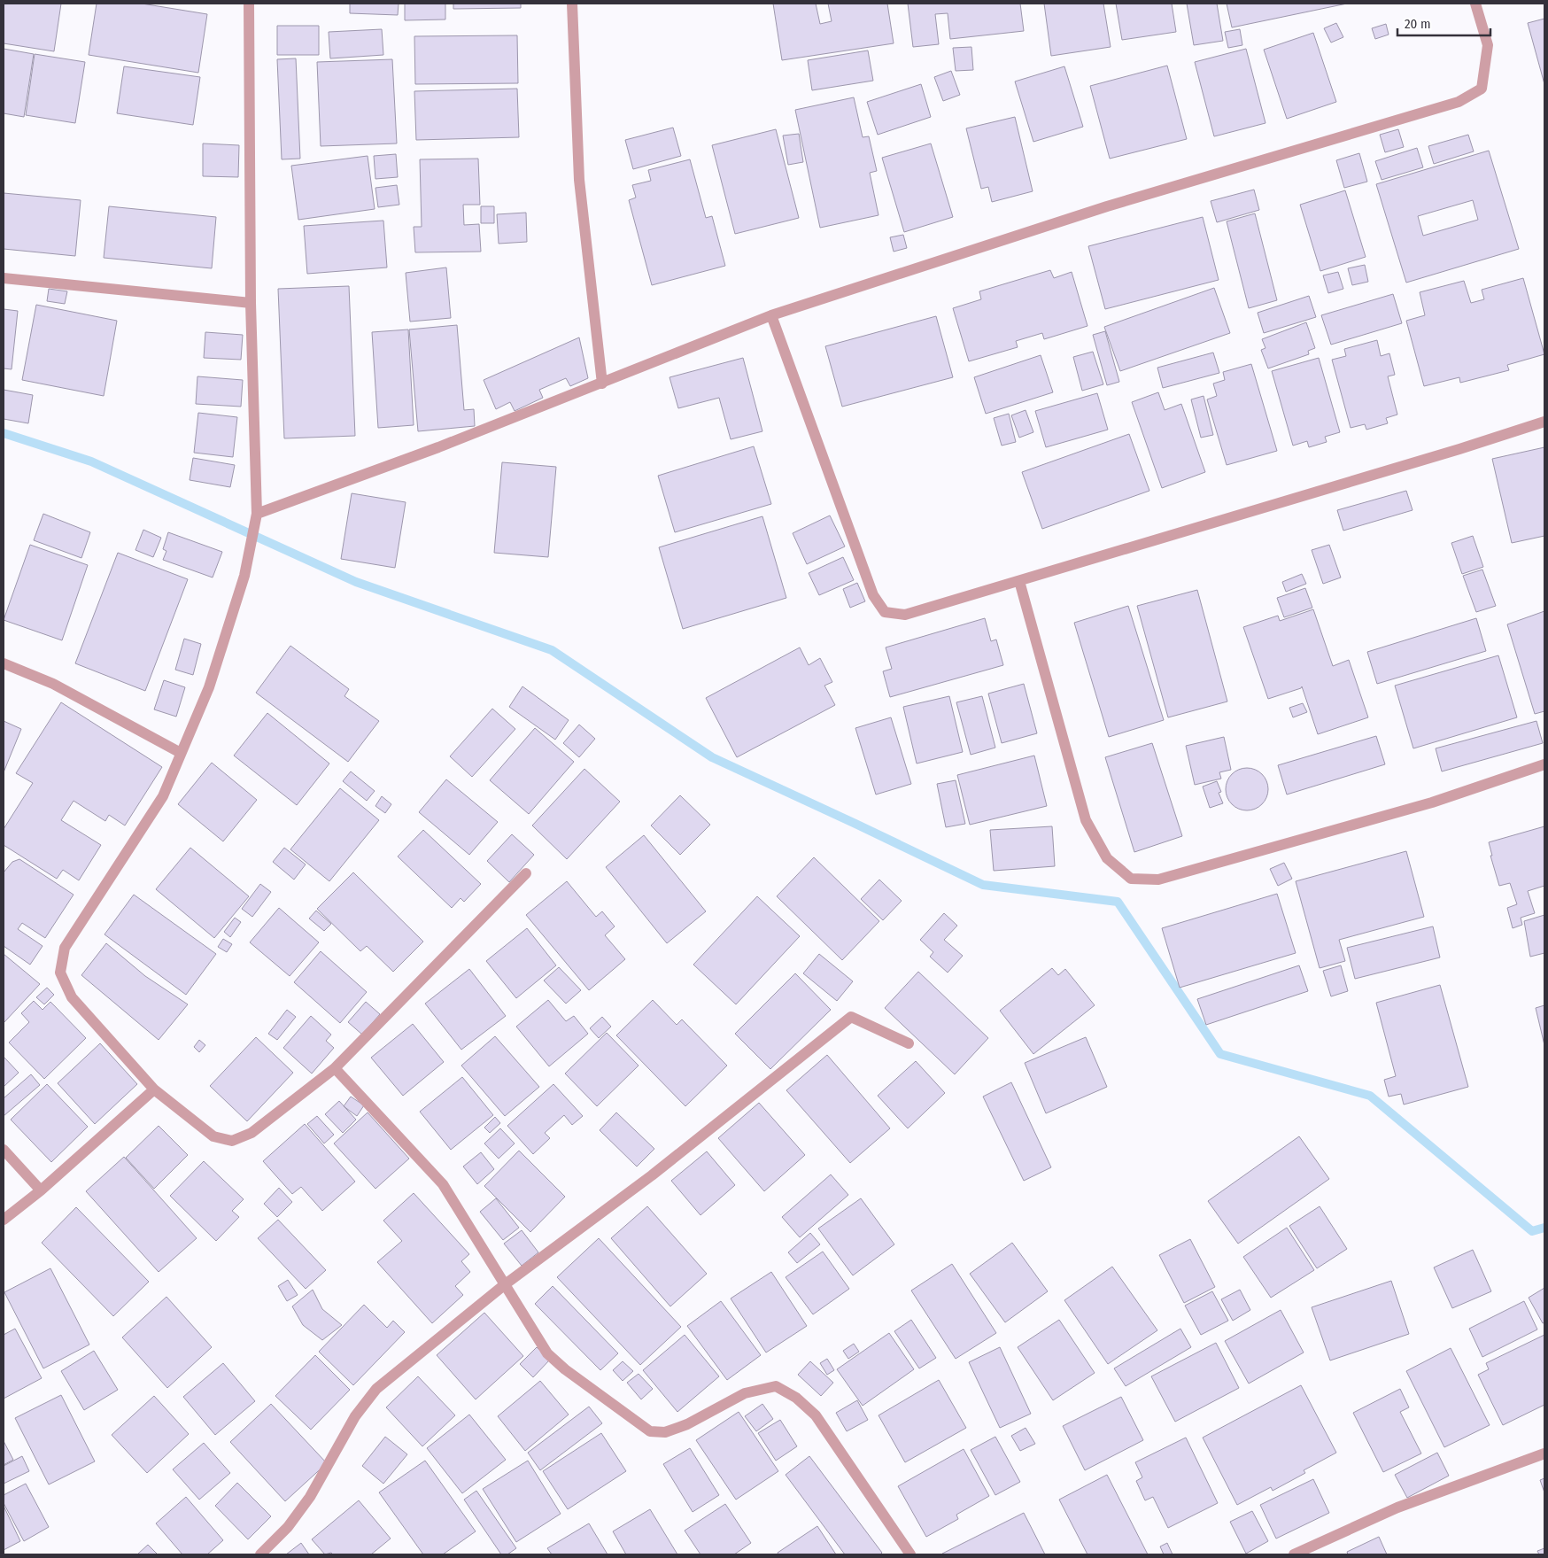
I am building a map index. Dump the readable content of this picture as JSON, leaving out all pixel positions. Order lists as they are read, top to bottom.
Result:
{
  "scale_bar": "20 m"
}
